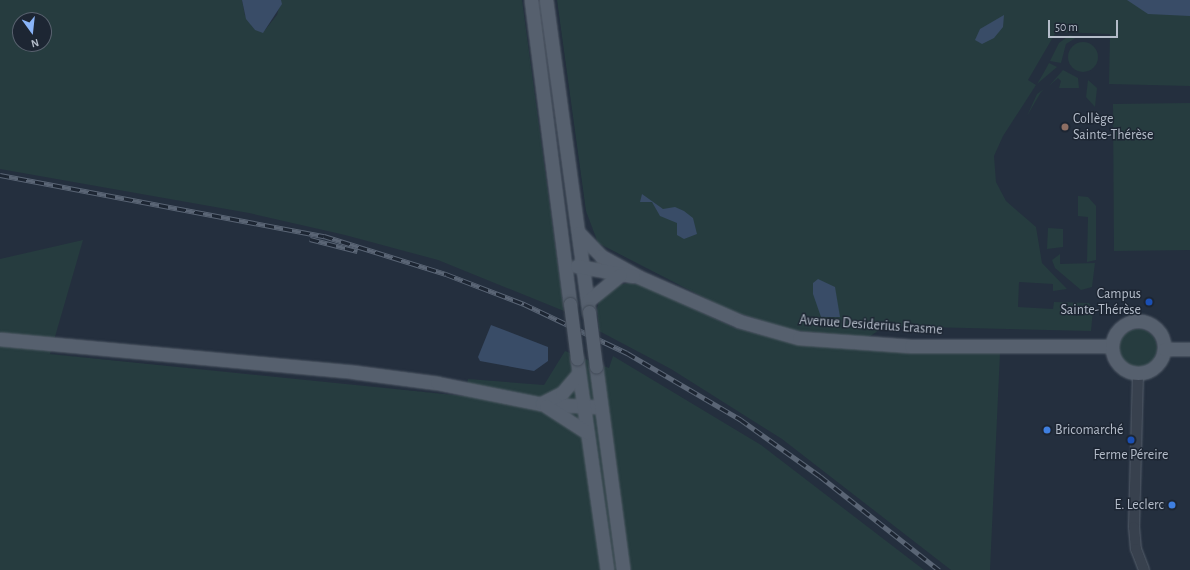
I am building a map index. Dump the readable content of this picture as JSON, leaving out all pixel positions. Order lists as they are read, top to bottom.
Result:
{
  "streets": {
    "main road": ["Avenue Desiderius Erasme"]
  },
  "places": [
    "Collège Sainte-Thérèse",
    "Campus Sainte-Thérèse",
    "Bricomarché",
    "Ferme Péreire",
    "E. Leclerc"
  ],
  "scale_bar": "50 m",
  "north": "bottom"
}
